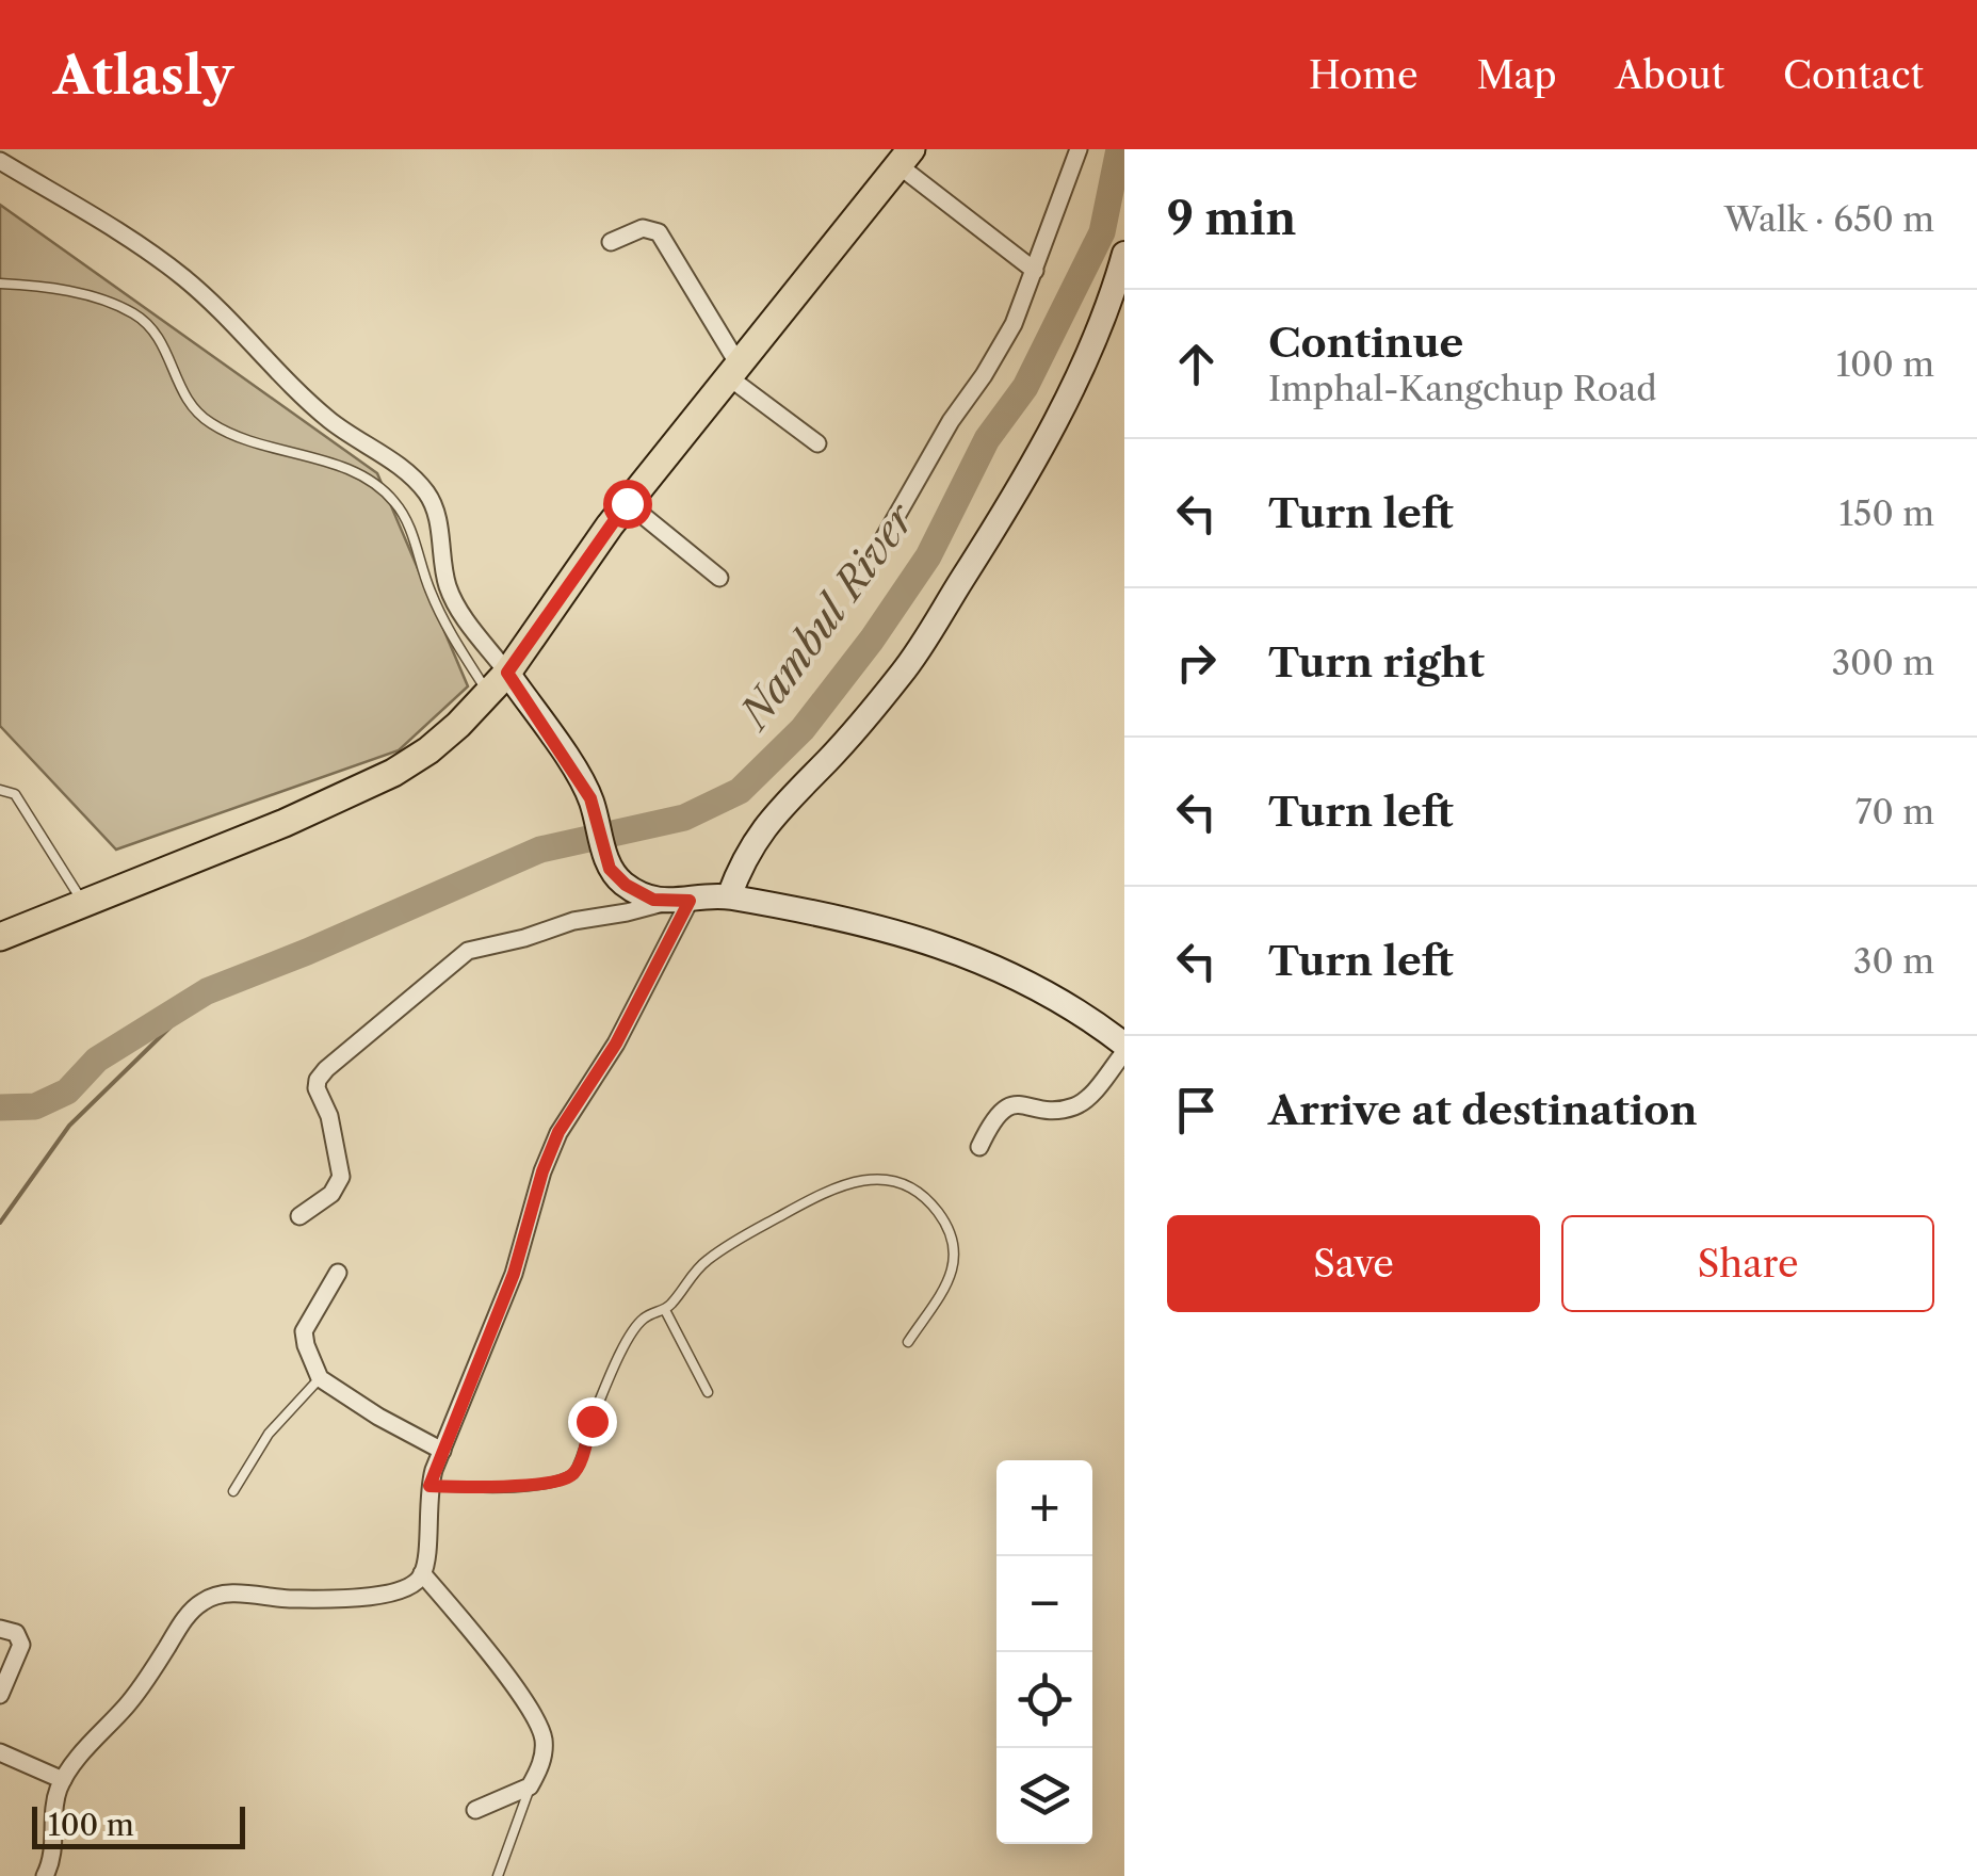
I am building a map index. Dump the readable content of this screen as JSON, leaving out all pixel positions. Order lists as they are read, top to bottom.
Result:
{
  "water": ["Nambul River"],
  "scale_bar": "100 m",
  "page": {
    "header": "Atlasly",
    "nav": [
      "Home",
      "Map",
      "About",
      "Contact"
    ],
    "heading": ["9 min", "Walk · 650 m"],
    "list": [
      ["Continue", "Imphal-Kangchup Road", "100 m"],
      ["Turn left", "150 m"],
      ["Turn right", "300 m"],
      ["Turn left", "70 m"],
      ["Turn left", "30 m"],
      "Arrive at destination"
    ],
    "buttons": ["Save", "Share"],
    "map_buttons": ["+", "−"],
    "scale": "100 m"
  }
}
